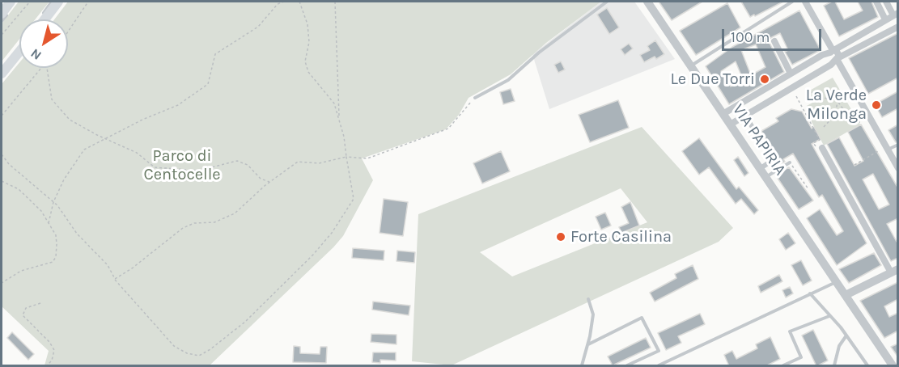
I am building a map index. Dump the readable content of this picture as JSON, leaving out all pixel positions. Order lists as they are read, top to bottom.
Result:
{
  "streets": {
    "street": ["VIA PAPIRIA"]
  },
  "parks": ["Parco di Centocelle"],
  "places": ["Le Due Torri", "La Verde Milonga", "Forte Casilina"],
  "scale_bar": "100 m",
  "north": "bottom left"
}
